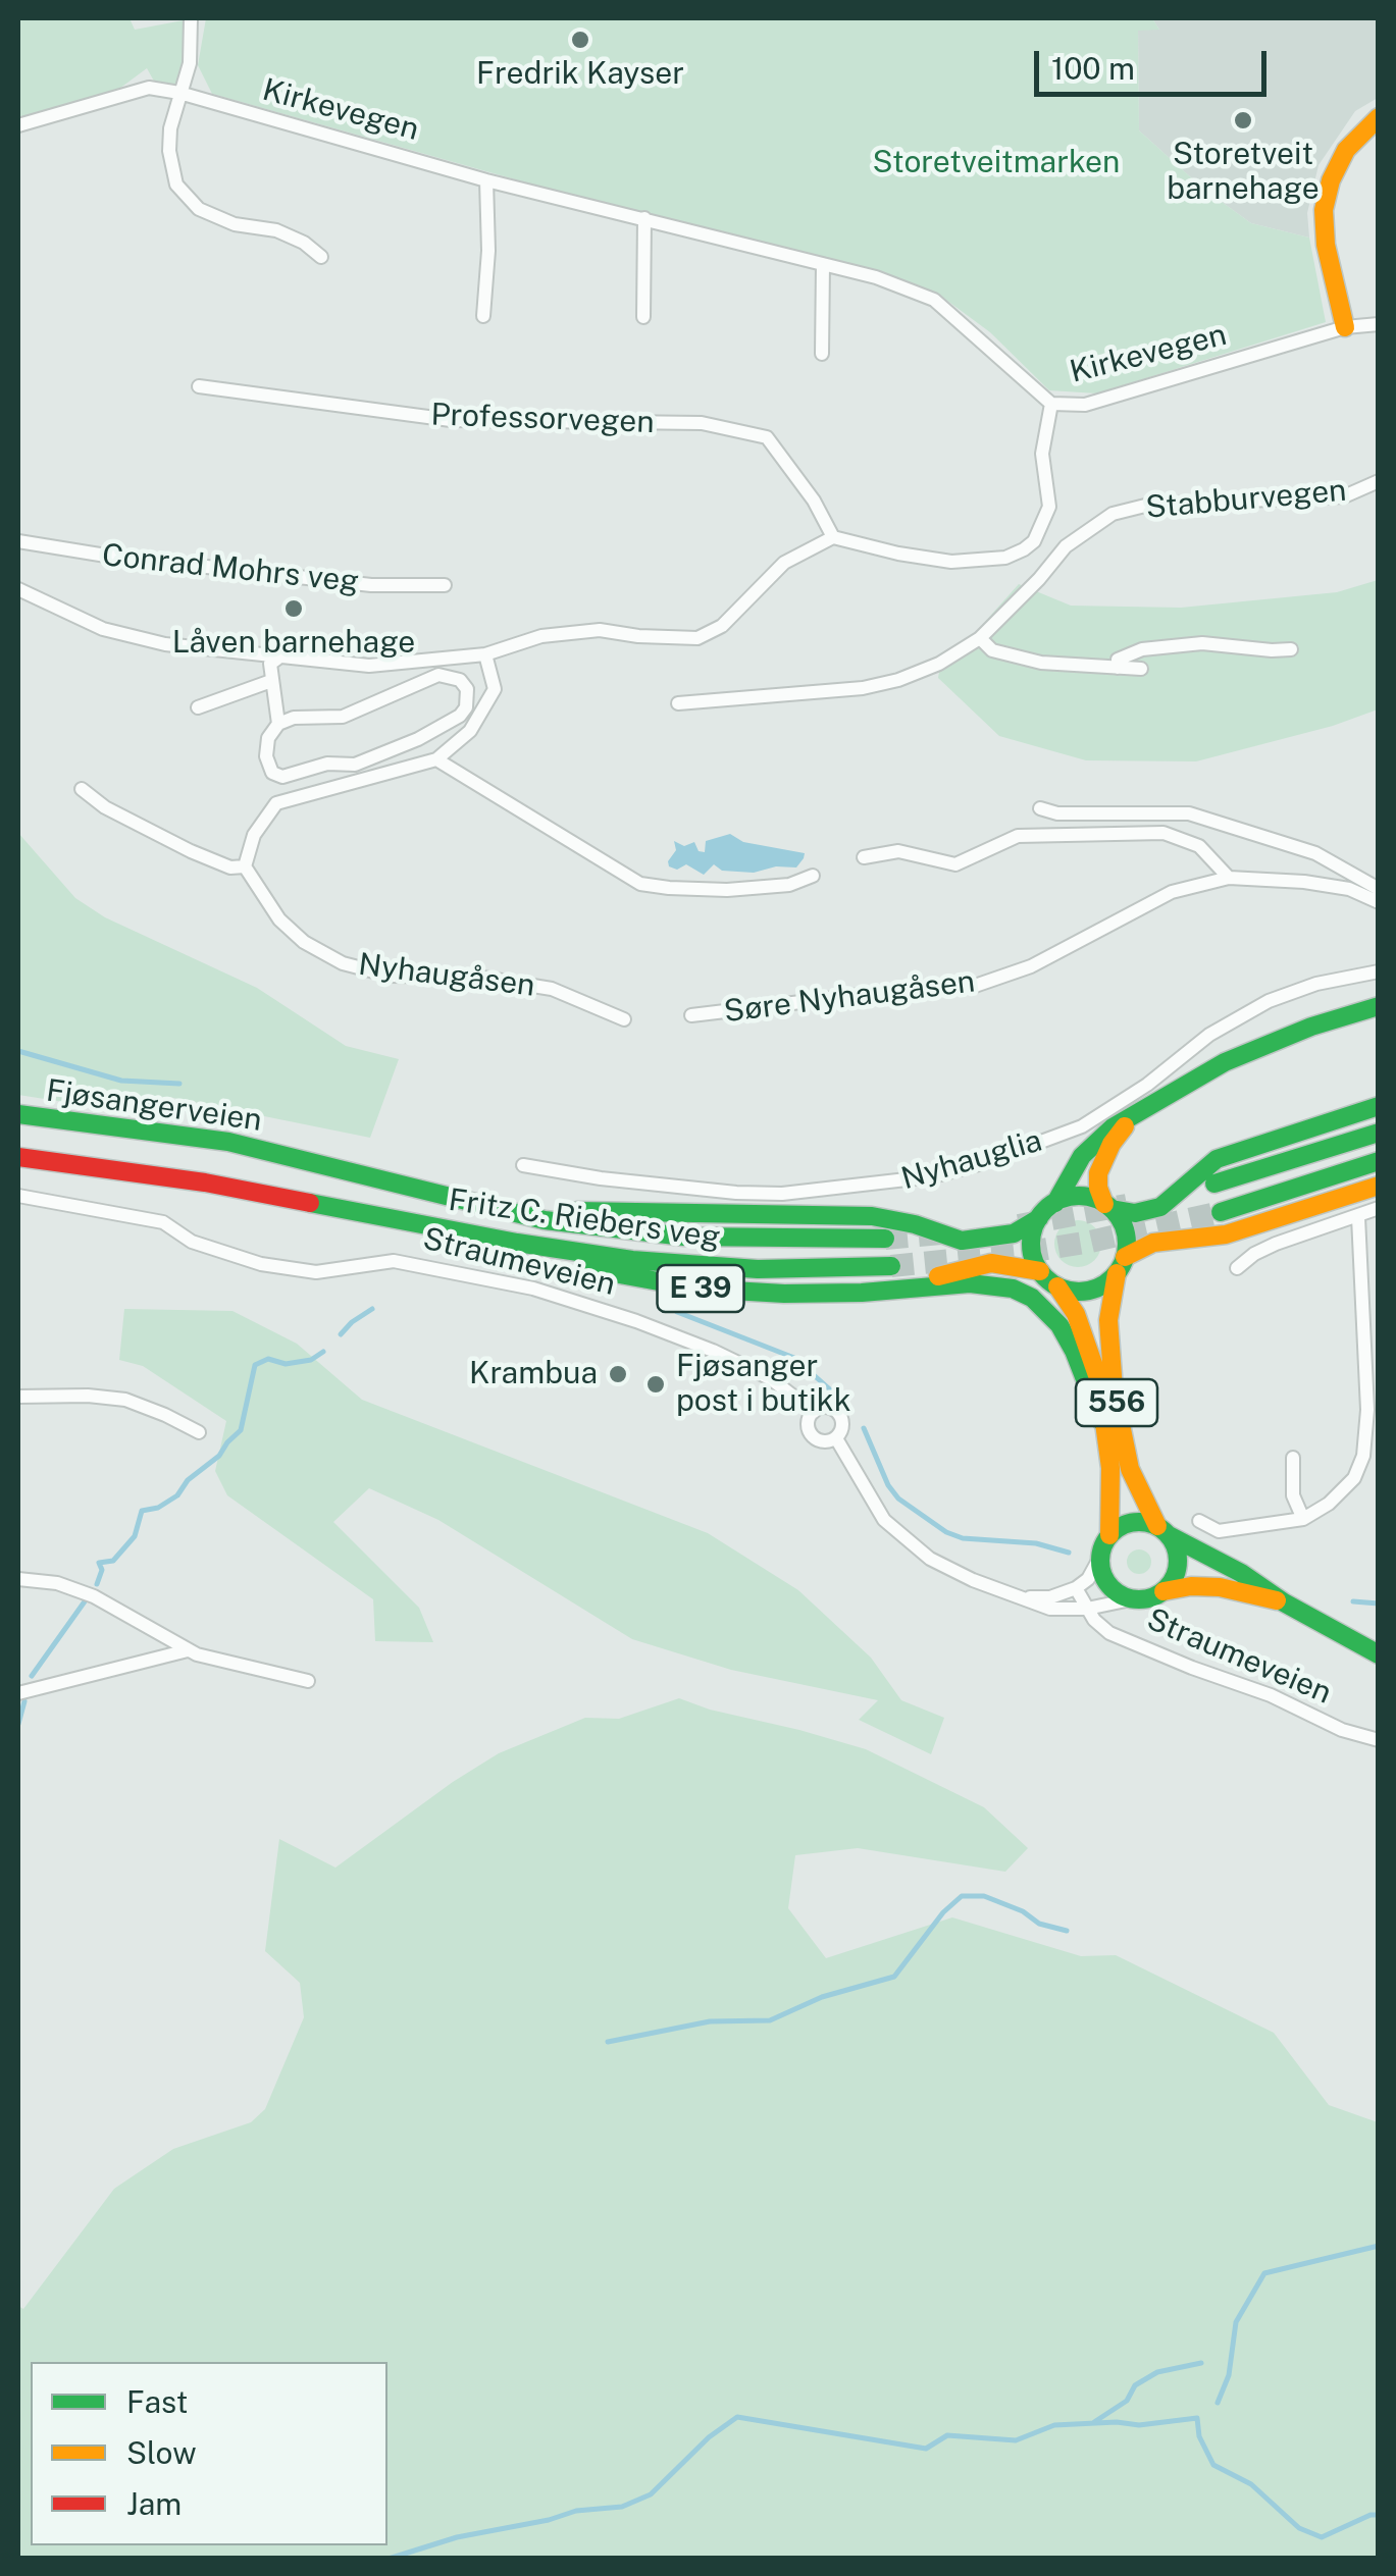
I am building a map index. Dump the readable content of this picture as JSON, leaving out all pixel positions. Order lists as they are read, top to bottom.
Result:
{
  "streets": {
    "main road": [
      "Fjøsangerveien",
      "Fritz C. Riebers veg",
      "Straumeveien",
      "E 39",
      "556"
    ],
    "street": [
      "Kirkevegen",
      "Professorvegen",
      "Stabburvegen",
      "Conrad Mohrs veg",
      "Nyhaugåsen",
      "Søre Nyhaugåsen",
      "Nyhauglia"
    ]
  },
  "crossings": [
    ["Fjøsangerveien", "Fritz C. Riebers veg"],
    ["Fritz C. Riebers veg", "E 39"],
    ["Straumeveien", "556"],
    ["E 39", "556"]
  ],
  "parks": ["Storetveitmarken"],
  "places": [
    "Fredrik Kayser",
    "Storetveit barnehage",
    "Låven barnehage",
    "Krambua",
    "Fjøsanger post i butikk"
  ],
  "legend": ["Fast", "Slow", "Jam"],
  "scale_bar": "100 m"
}
